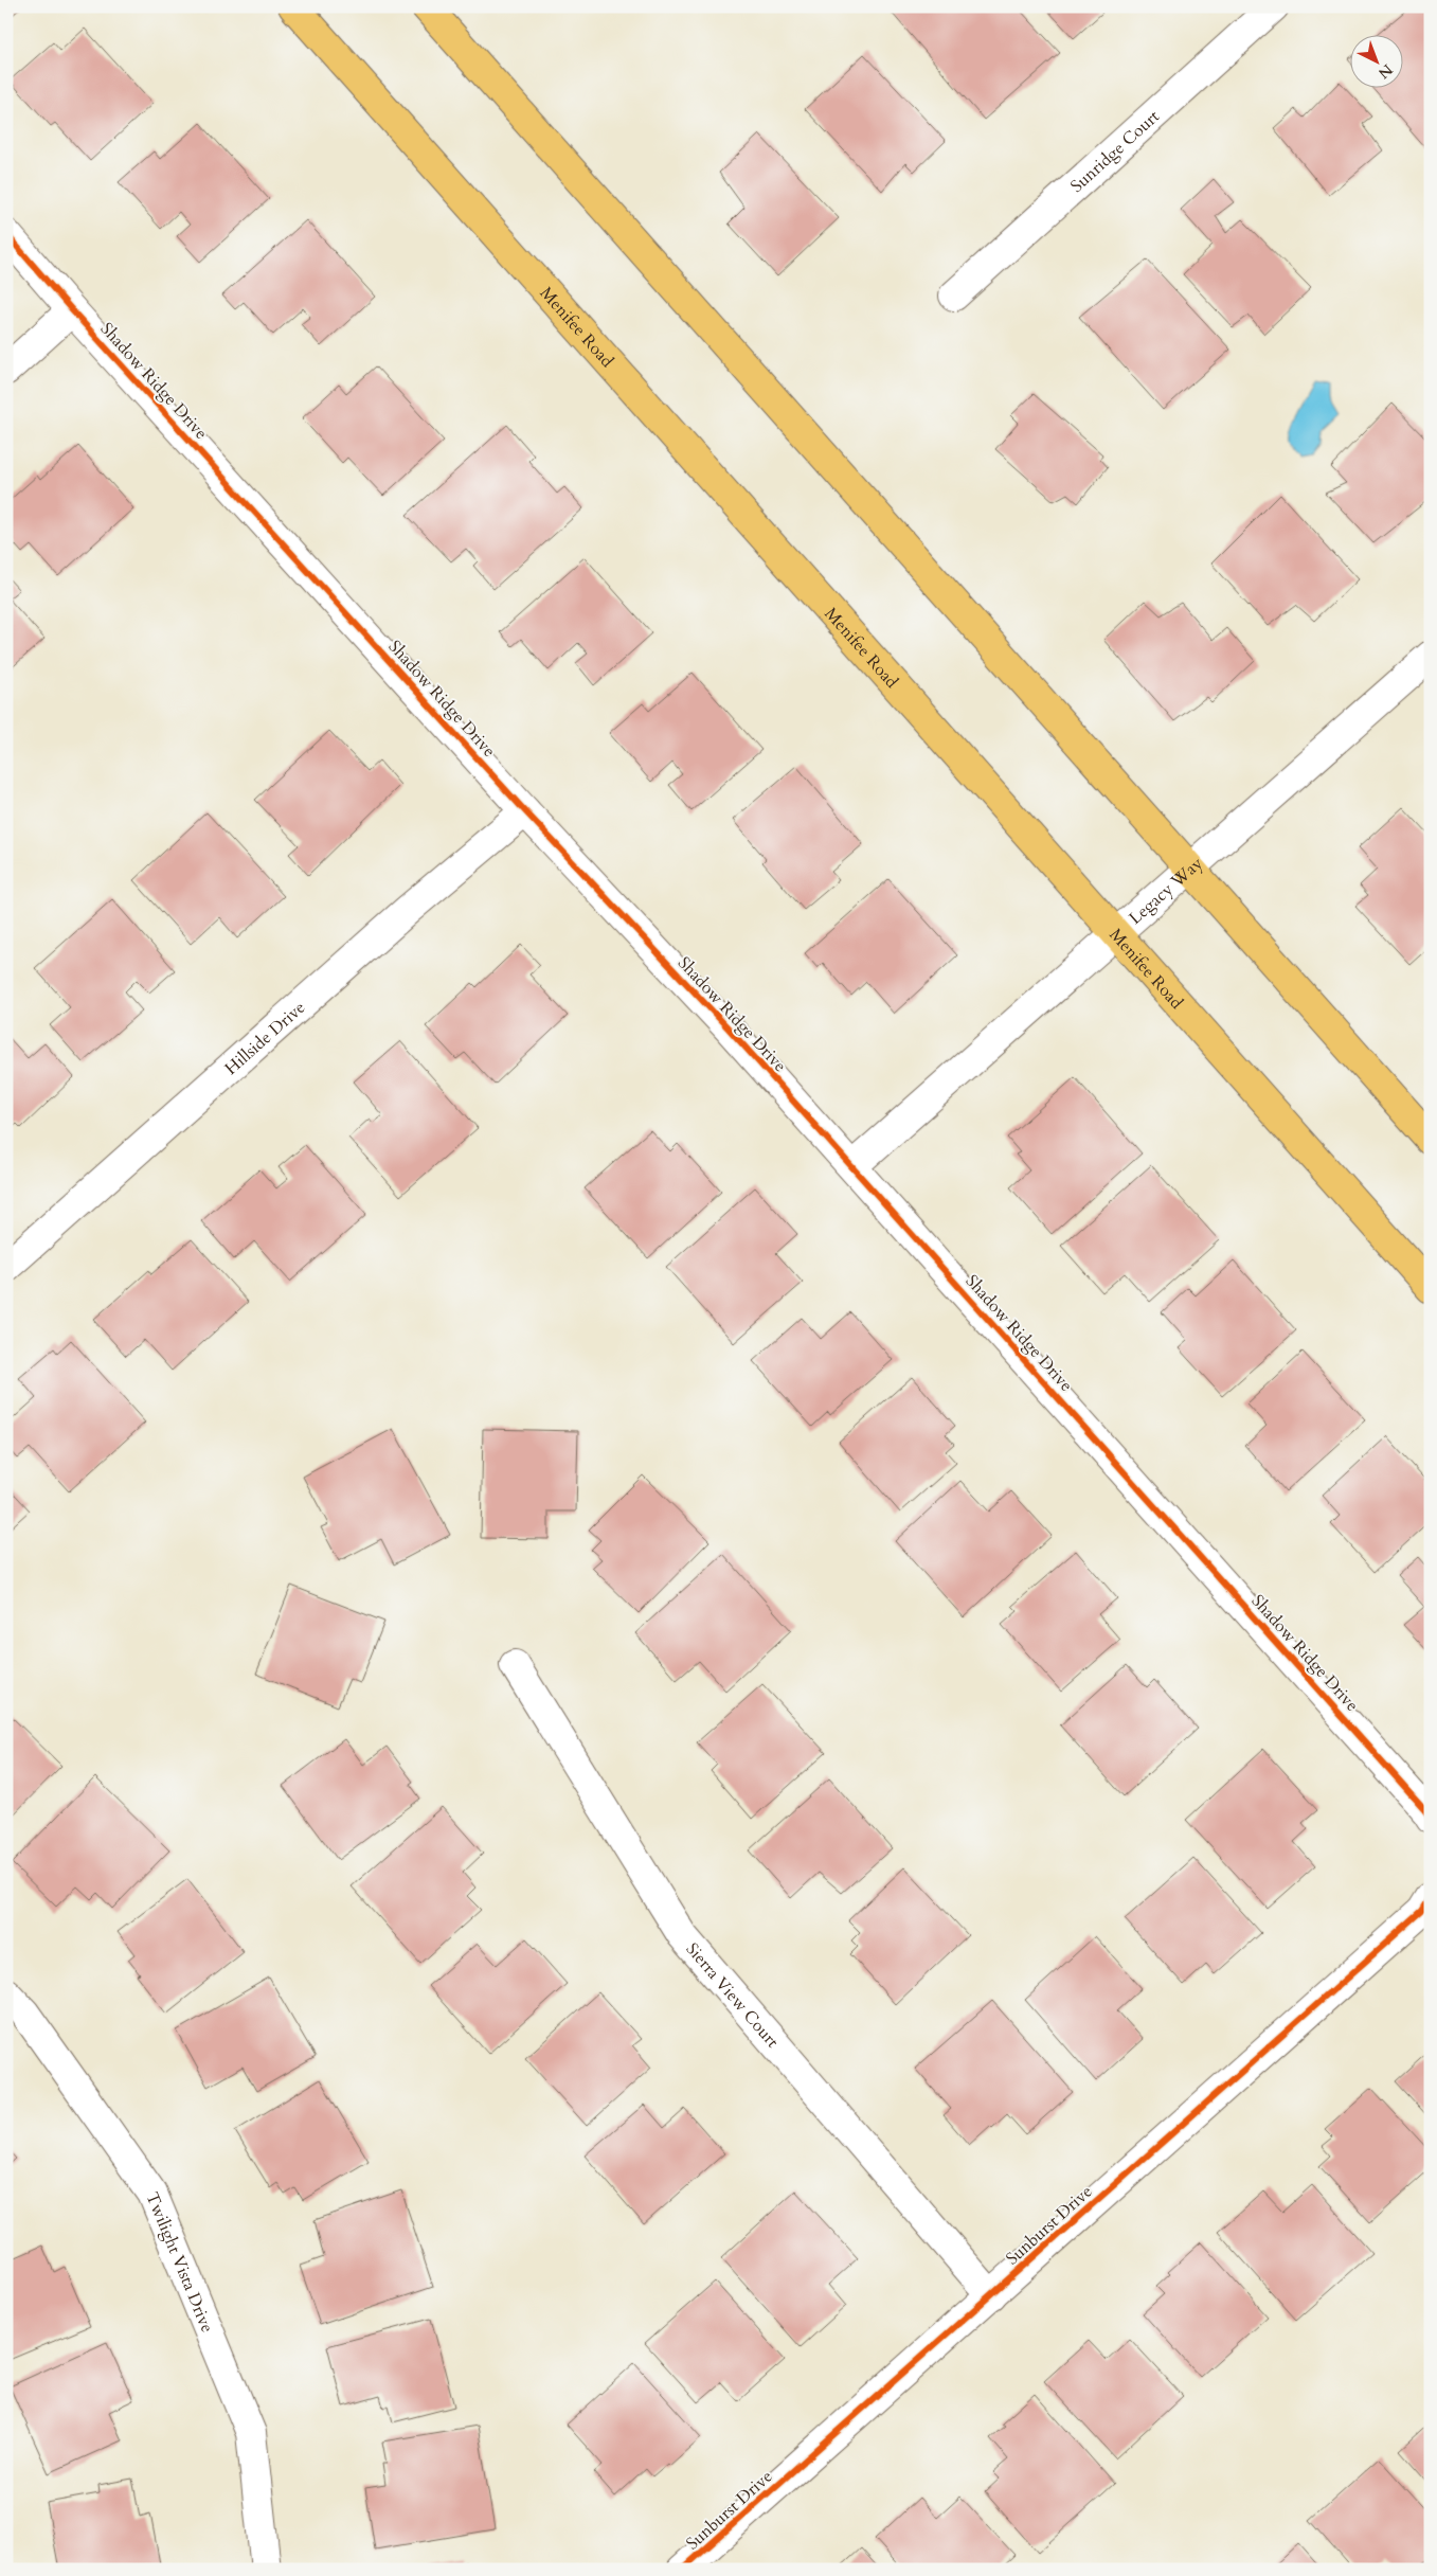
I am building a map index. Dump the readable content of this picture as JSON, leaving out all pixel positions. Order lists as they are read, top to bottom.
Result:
{
  "streets": {
    "main road": ["Menifee Road"],
    "street": [
      "Sunridge Court",
      "Shadow Ridge Drive",
      "Legacy Way",
      "Hillside Drive",
      "Sierra View Court",
      "Sunburst Drive",
      "Twilight Vista Drive"
    ]
  },
  "crossings": [
    ["Menifee Road", "Legacy Way"],
    ["Shadow Ridge Drive", "Legacy Way"],
    ["Shadow Ridge Drive", "Hillside Drive"],
    ["Sierra View Court", "Sunburst Drive"]
  ],
  "north": "bottom right"
}
